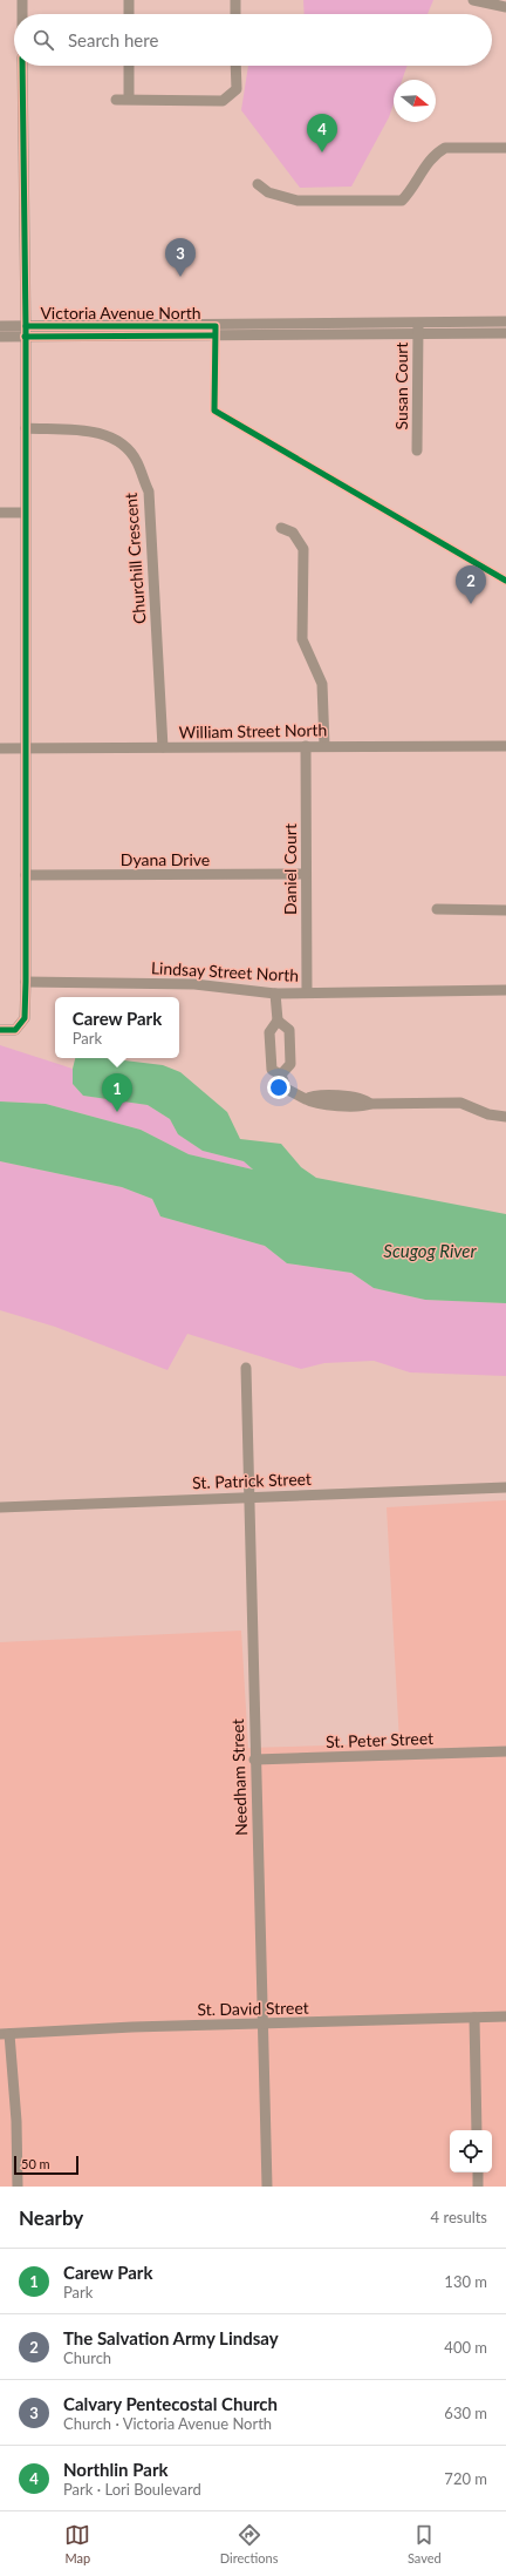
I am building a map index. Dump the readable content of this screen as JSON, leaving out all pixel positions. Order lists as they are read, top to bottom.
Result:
{
  "streets": {
    "street": [
      "Victoria Avenue North",
      "Susan Court",
      "Churchill Crescent",
      "William Street North",
      "Dyana Drive",
      "Daniel Court",
      "Lindsay Street North",
      "St. Patrick Street",
      "St. Peter Street",
      "Needham Street",
      "St. David Street"
    ]
  },
  "crossings": [
    ["Victoria Avenue North", "Susan Court"],
    ["Churchill Crescent", "William Street North"],
    ["William Street North", "Daniel Court"],
    ["Dyana Drive", "Daniel Court"],
    ["Daniel Court", "Lindsay Street North"],
    ["St. Patrick Street", "Needham Street"],
    ["St. Peter Street", "Needham Street"],
    ["Needham Street", "St. David Street"]
  ],
  "water": ["Scugog River"],
  "scale_bar": "50 m",
  "north": "right",
  "page": {
    "search": "Search here",
    "pins": [
      "4",
      "3",
      "2",
      "1"
    ],
    "popup": ["Carew Park", "Park"],
    "scale": "50 m",
    "heading": ["Nearby", "4 results"],
    "list": [
      {
        "mark": "1",
        "name": "Carew Park",
        "note": "Park",
        "value": "130 m"
      },
      {
        "mark": "2",
        "name": "The Salvation Army Lindsay",
        "note": "Church",
        "value": "400 m"
      },
      {
        "mark": "3",
        "name": "Calvary Pentecostal Church",
        "note": "Church · Victoria Avenue North",
        "value": "630 m"
      },
      {
        "mark": "4",
        "name": "Northlin Park",
        "note": "Park · Lori Boulevard",
        "value": "720 m"
      }
    ],
    "nav": ["Map", "Directions", "Saved"]
  }
}
